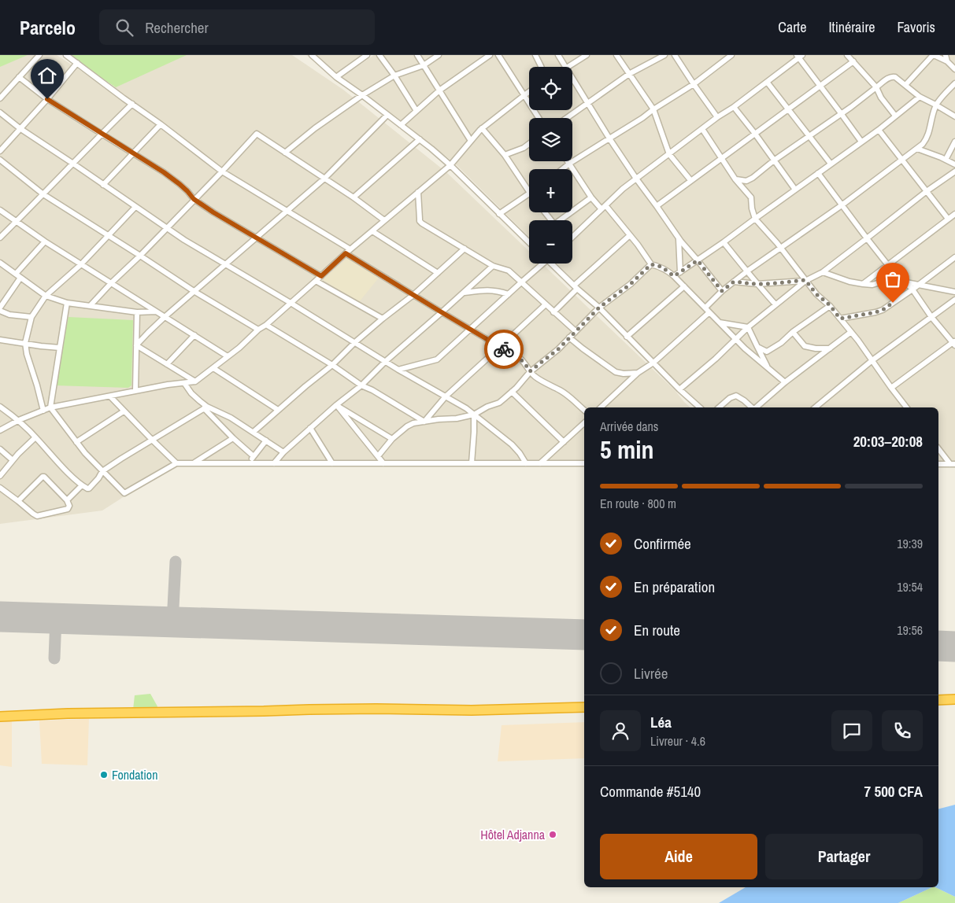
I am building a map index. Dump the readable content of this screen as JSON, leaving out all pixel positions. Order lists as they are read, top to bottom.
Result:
{
  "places": ["Fondation", "Hôtel Adjanna"],
  "page": {
    "header": "Parcelo",
    "search": "Rechercher",
    "nav": ["Carte", "Itinéraire", "Favoris"],
    "map_buttons": ["+", "−"],
    "heading": ["5 min", "Arrivée dans", "20:03–20:08"],
    "panel": [
      "Léa",
      "Livreur · 4.6",
      "Commande #5140",
      "7 500 CFA"
    ],
    "bar": "En route · 800 m",
    "list": [
      ["Confirmée", "19:39"],
      ["En préparation", "19:54"],
      ["En route", "19:56"],
      "Livrée"
    ],
    "buttons": ["Aide", "Partager"]
  }
}
